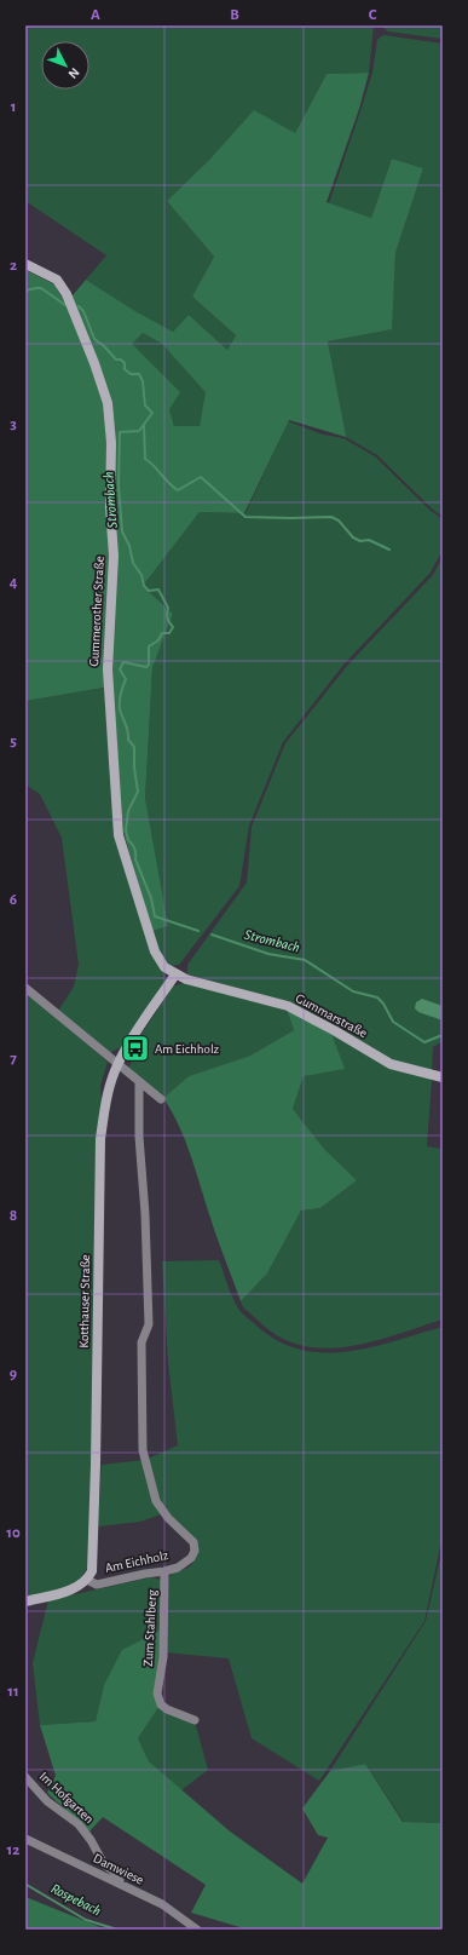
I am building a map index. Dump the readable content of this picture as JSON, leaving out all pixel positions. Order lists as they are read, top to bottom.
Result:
{
  "streets": {
    "street": [
      "Gummerother Straße",
      "Gummarstraße",
      "Kotthauser Straße",
      "Am Eichholz",
      "Zum Stahlberg",
      "Im Hofgarten",
      "Damwiese"
    ]
  },
  "crossings": [
    ["Gummerother Straße", "Gummarstraße"],
    ["Gummerother Straße", "Kotthauser Straße"],
    ["Gummarstraße", "Kotthauser Straße"],
    ["Kotthauser Straße", "Am Eichholz"],
    ["Am Eichholz", "Zum Stahlberg"],
    ["Im Hofgarten", "Damwiese"]
  ],
  "water": ["Strombach", "Rospebach"],
  "places": {
    "bus stop": ["Am Eichholz"]
  },
  "north": "bottom right",
  "grid": {
    "columns": ["A", "B", "C"],
    "rows": [
      "1",
      "2",
      "3",
      "4",
      "5",
      "6",
      "7",
      "8",
      "9",
      "10",
      "11",
      "12"
    ]
  }
}
